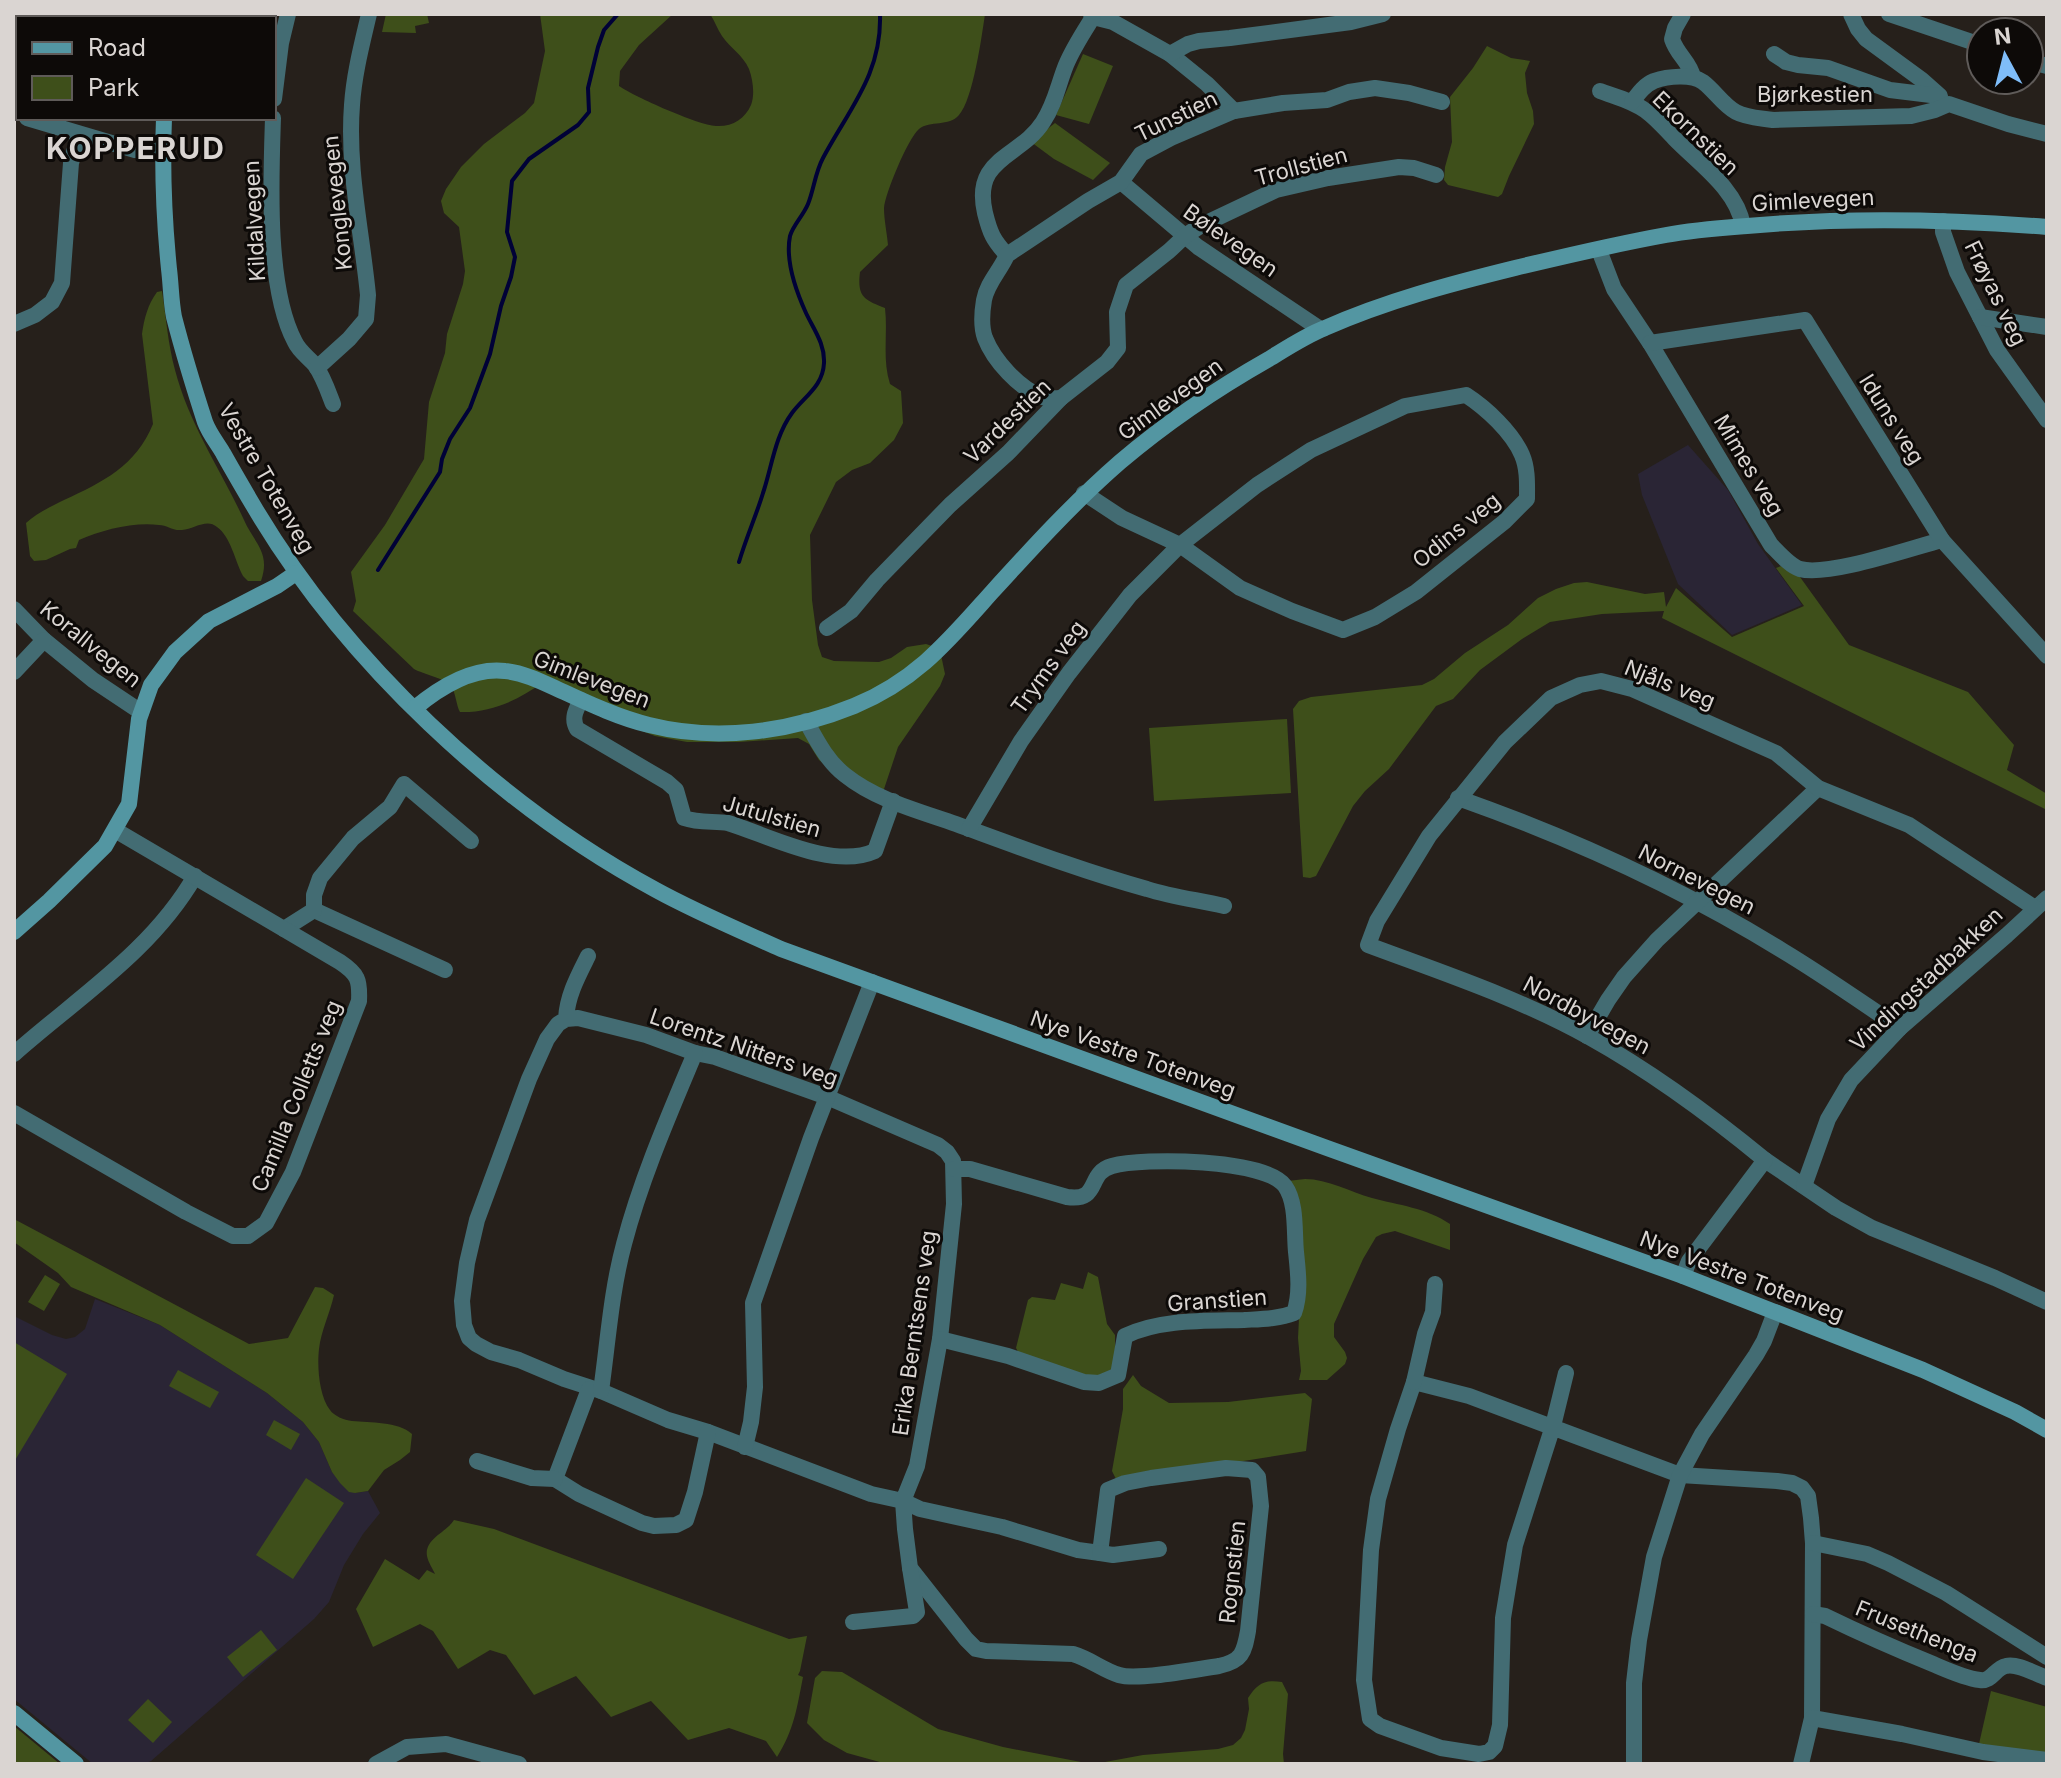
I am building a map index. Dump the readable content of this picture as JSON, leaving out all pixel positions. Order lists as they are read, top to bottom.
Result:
{
  "streets": {
    "main road": ["Gimlevegen", "Vestre Totenveg", "Nye Vestre Totenveg"],
    "street": [
      "Bjørkestien",
      "Tunstien",
      "Ekornstien",
      "Trollstien",
      "Konglevegen",
      "Kildalvegen",
      "Bølevegen",
      "Frøyas veg",
      "Iduns veg",
      "Vardestien",
      "Mimes veg",
      "Odins veg",
      "Korallvegen",
      "Tryms veg",
      "Njåls veg",
      "Jutulstien",
      "Nornevegen",
      "Vindingstadbakken",
      "Nordbyvegen",
      "Lorentz Nitters veg",
      "Camilla Colletts veg",
      "Granstien",
      "Erika Berntsens veg",
      "Rognstien",
      "Frusethenga"
    ]
  },
  "crossings": [
    ["Tunstien", "Bølevegen"],
    ["Tunstien", "Vardestien"],
    ["Ekornstien", "Gimlevegen"],
    ["Trollstien", "Bølevegen"],
    ["Trollstien", "Vardestien"],
    ["Gimlevegen", "Bølevegen"],
    ["Gimlevegen", "Frøyas veg"],
    ["Gimlevegen", "Mimes veg"],
    ["Gimlevegen", "Odins veg"],
    ["Gimlevegen", "Jutulstien"],
    ["Gimlevegen", "Nye Vestre Totenveg"],
    ["Konglevegen", "Kildalvegen"],
    ["Bølevegen", "Vardestien"],
    ["Iduns veg", "Mimes veg"],
    ["Vestre Totenveg", "Korallvegen"],
    ["Vestre Totenveg", "Nye Vestre Totenveg"],
    ["Vestre Totenveg", "Camilla Colletts veg"],
    ["Odins veg", "Tryms veg"],
    ["Njåls veg", "Nornevegen"],
    ["Njåls veg", "Vindingstadbakken"],
    ["Njåls veg", "Nordbyvegen"],
    ["Nornevegen", "Vindingstadbakken"],
    ["Vindingstadbakken", "Nordbyvegen"],
    ["Lorentz Nitters veg", "Granstien"],
    ["Lorentz Nitters veg", "Erika Berntsens veg"],
    ["Granstien", "Erika Berntsens veg"]
  ],
  "districts": ["KOPPERUD"],
  "legend": ["Road", "Park"],
  "north": "top"
}
